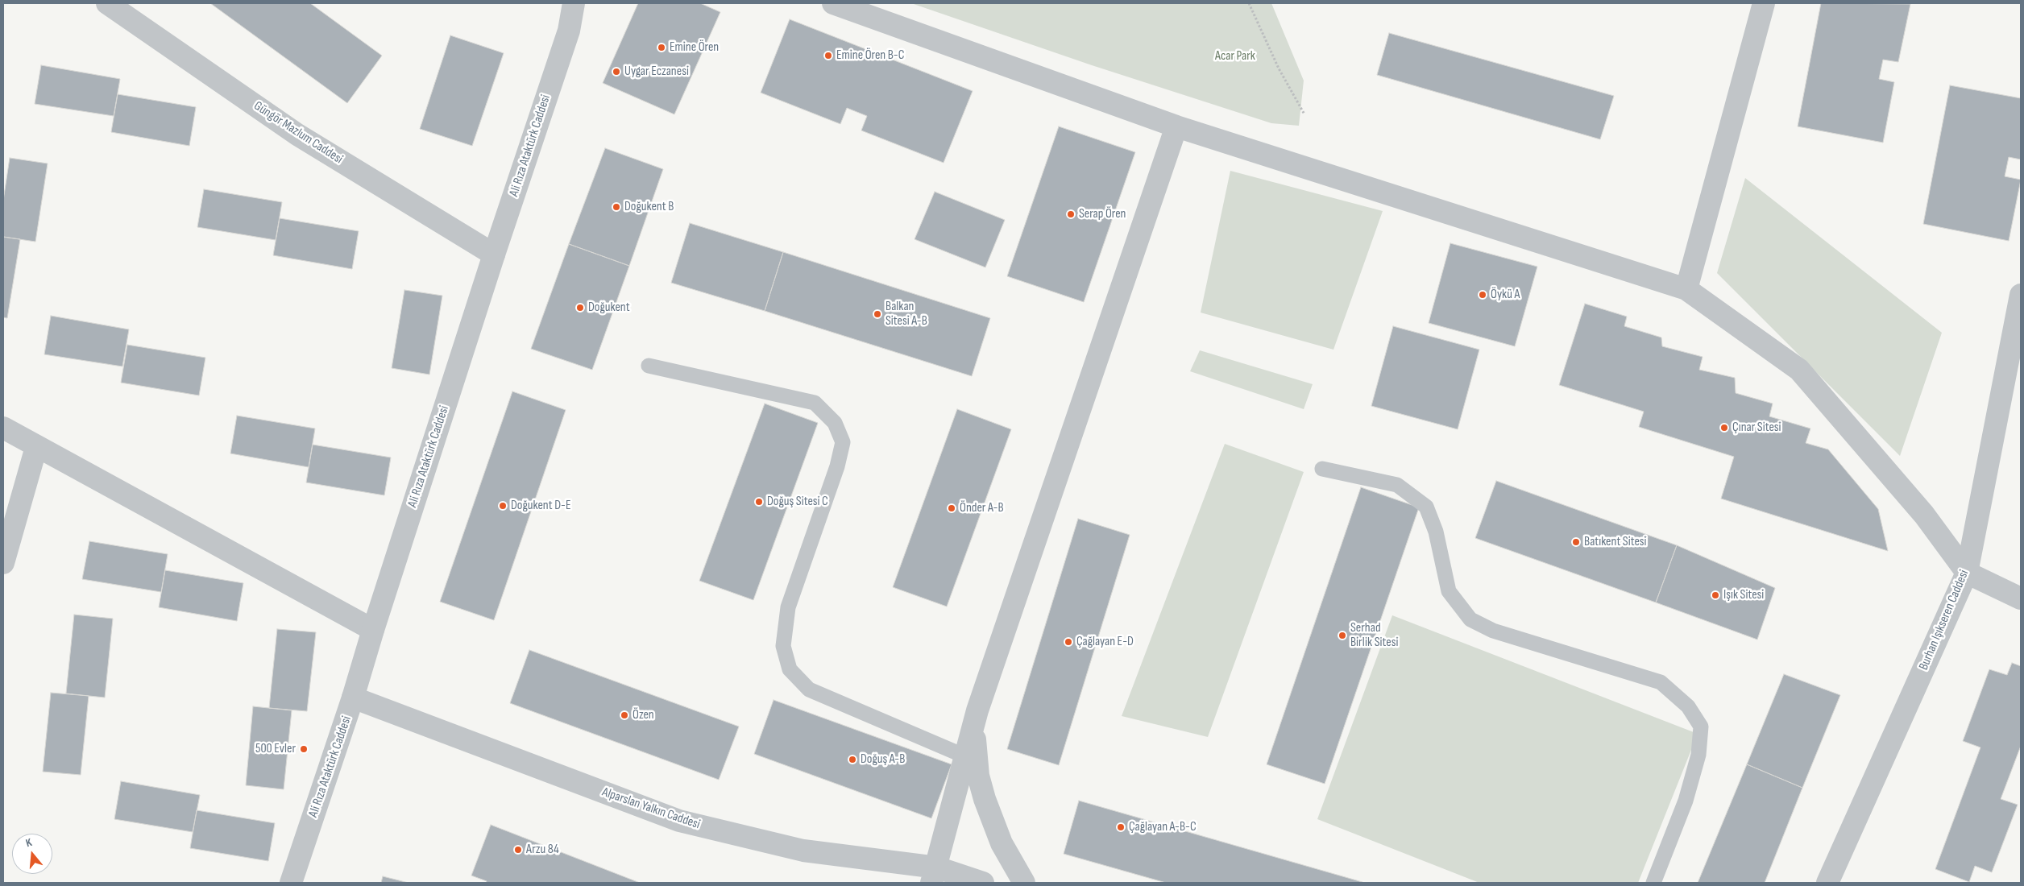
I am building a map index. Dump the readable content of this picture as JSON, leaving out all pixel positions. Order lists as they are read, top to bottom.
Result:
{
  "streets": {
    "street": [
      "Güngör Mazlum Caddesi",
      "Ali Rıza Ataktürk Caddesi",
      "Burhan Işıkseren Caddesi",
      "Alparslan Yalkın Caddesi"
    ]
  },
  "crossings": [
    ["Güngör Mazlum Caddesi", "Ali Rıza Ataktürk Caddesi"],
    ["Ali Rıza Ataktürk Caddesi", "Alparslan Yalkın Caddesi"]
  ],
  "parks": ["Acar Park"],
  "places": [
    "Emine Ören",
    "Emine Ören B-C",
    "Uygar Eczanesi",
    "Doğukent B",
    "Serap Ören",
    "Öykü A",
    "Doğukent",
    "Balkan Sitesi A-B",
    "Çınar Sitesi",
    "Doğuş Sitesi C",
    "Doğukent D-E",
    "Önder A-B",
    "Batıkent Sitesi",
    "Işık Sitesi",
    "Serhad Birlik Sitesi",
    "Çağlayan E-D",
    "Özen",
    "500 Evler",
    "Doğuş A-B",
    "Çağlayan A-B-C",
    "Arzu 84"
  ],
  "north": "top"
}
